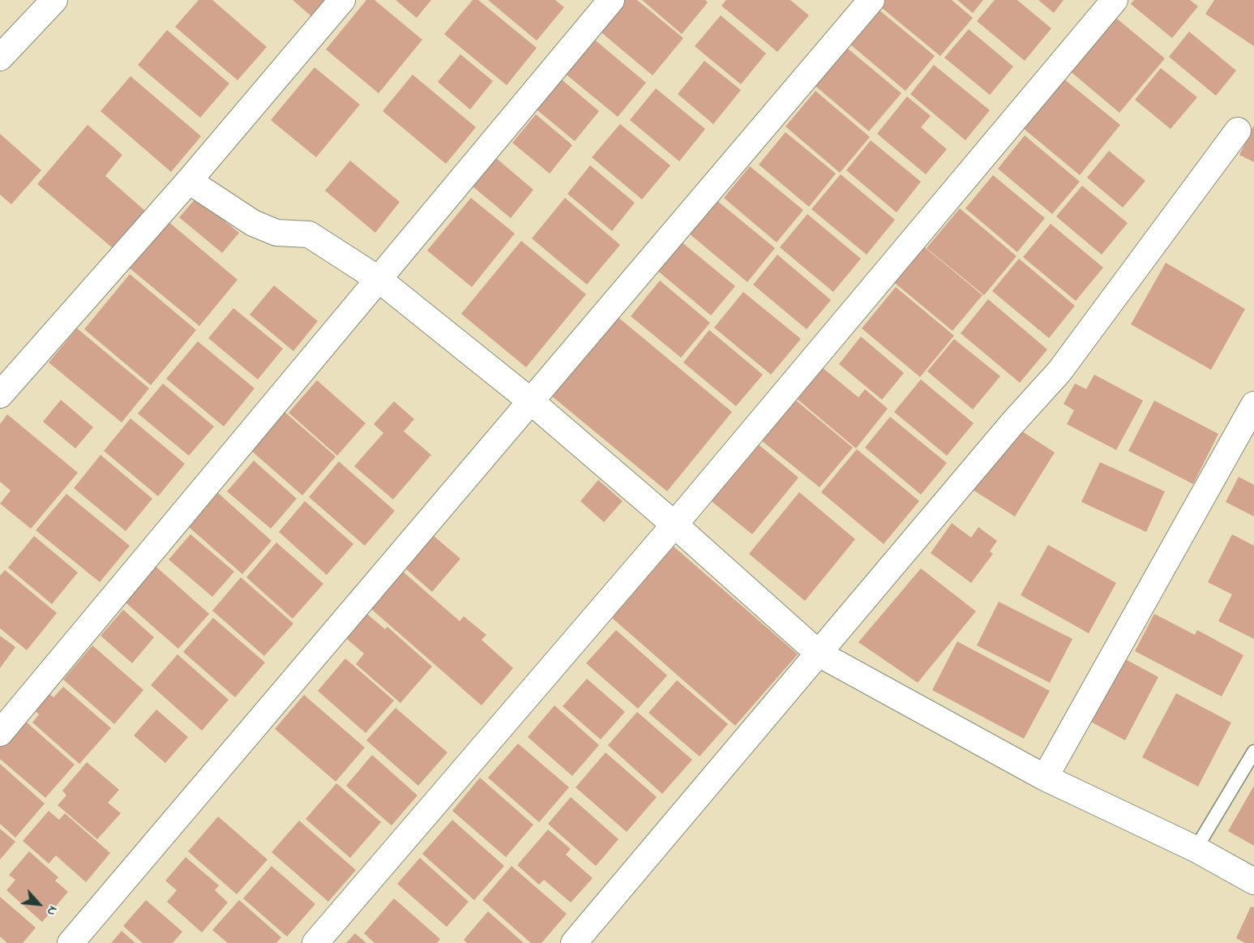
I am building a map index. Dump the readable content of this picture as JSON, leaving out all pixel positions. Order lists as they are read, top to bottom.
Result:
{
  "north": "bottom right"
}
